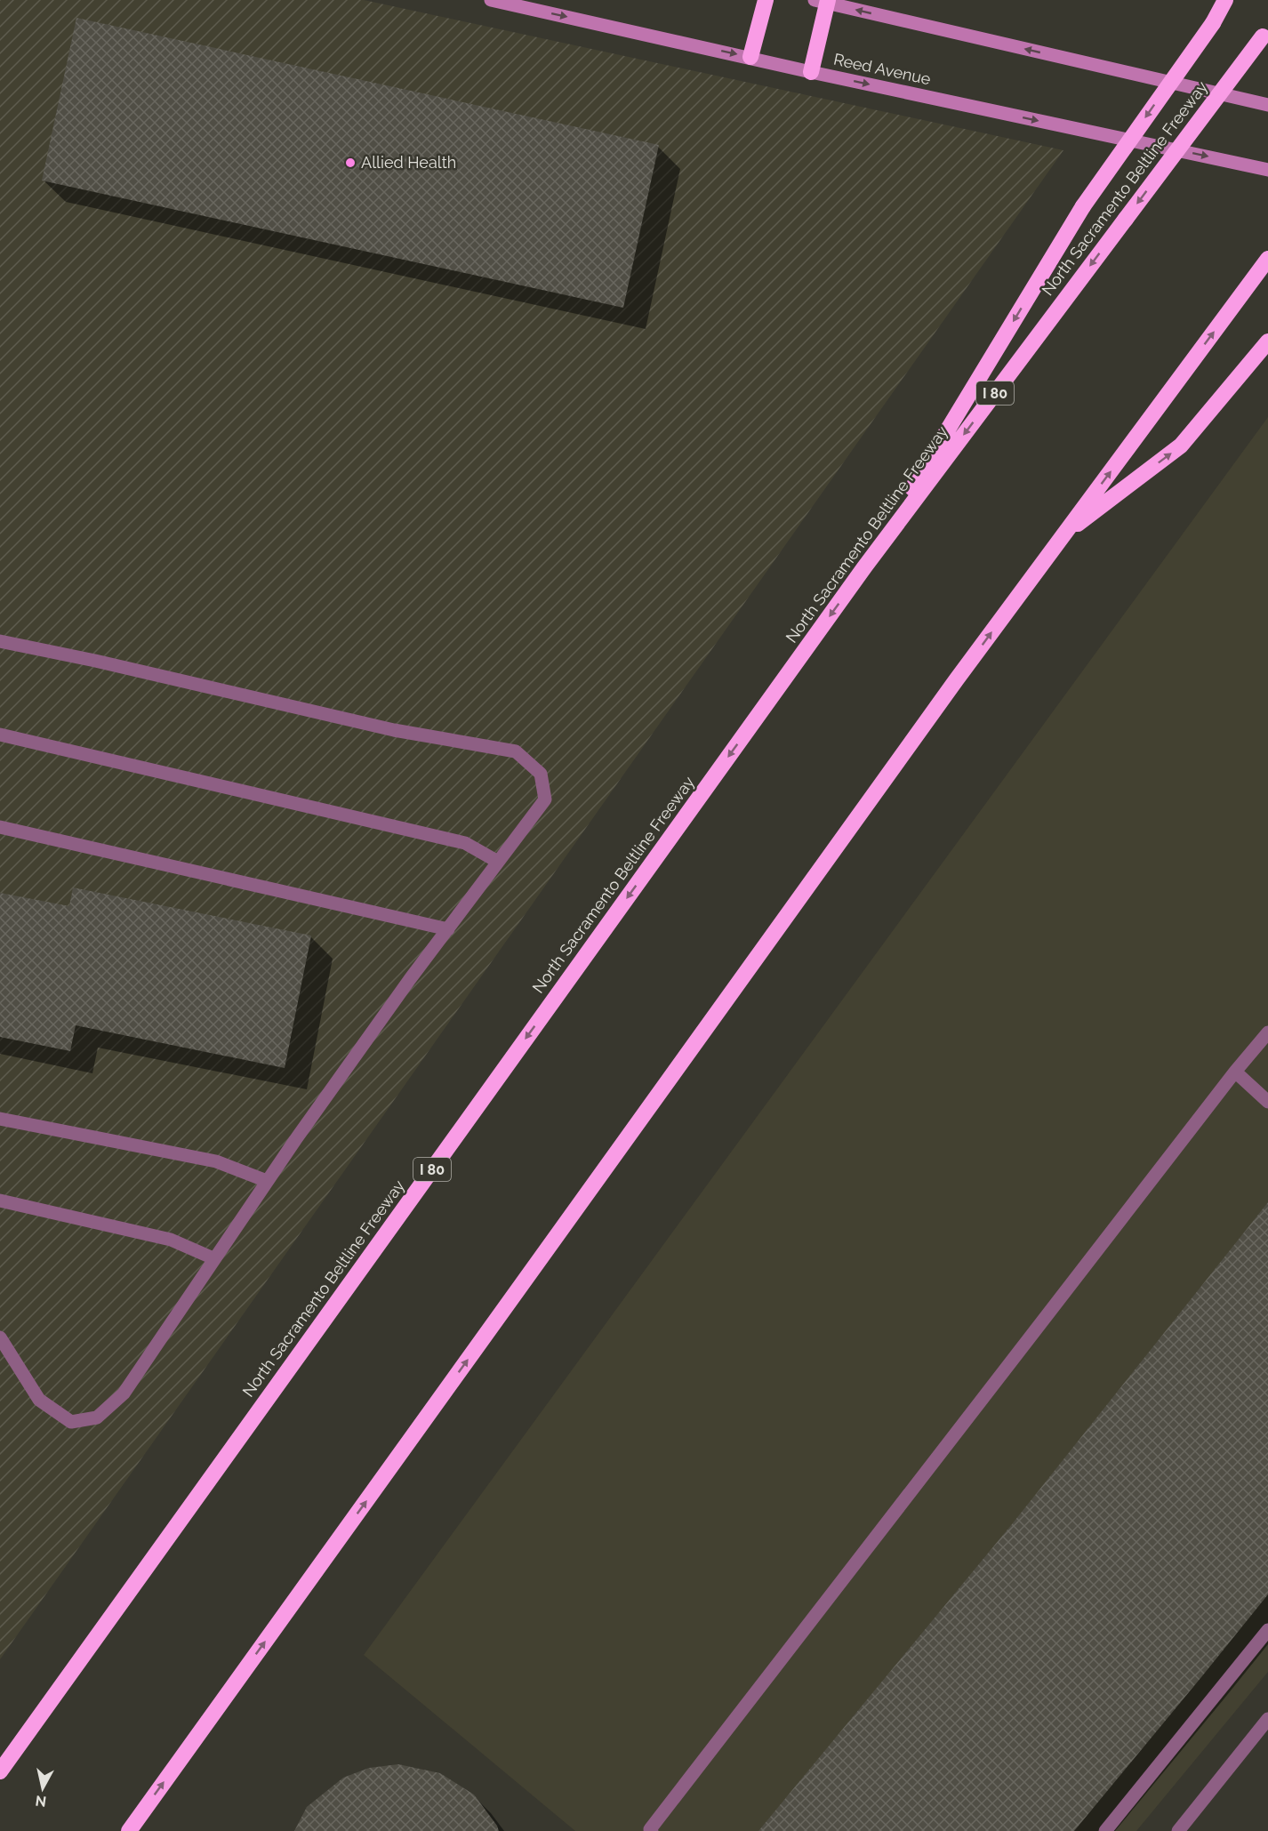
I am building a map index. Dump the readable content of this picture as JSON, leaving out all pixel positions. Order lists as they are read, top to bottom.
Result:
{
  "streets": {
    "highway": ["North Sacramento Beltline Freeway", "I 80"],
    "main road": ["Reed Avenue"]
  },
  "places": ["Allied Health"],
  "north": "bottom"
}
